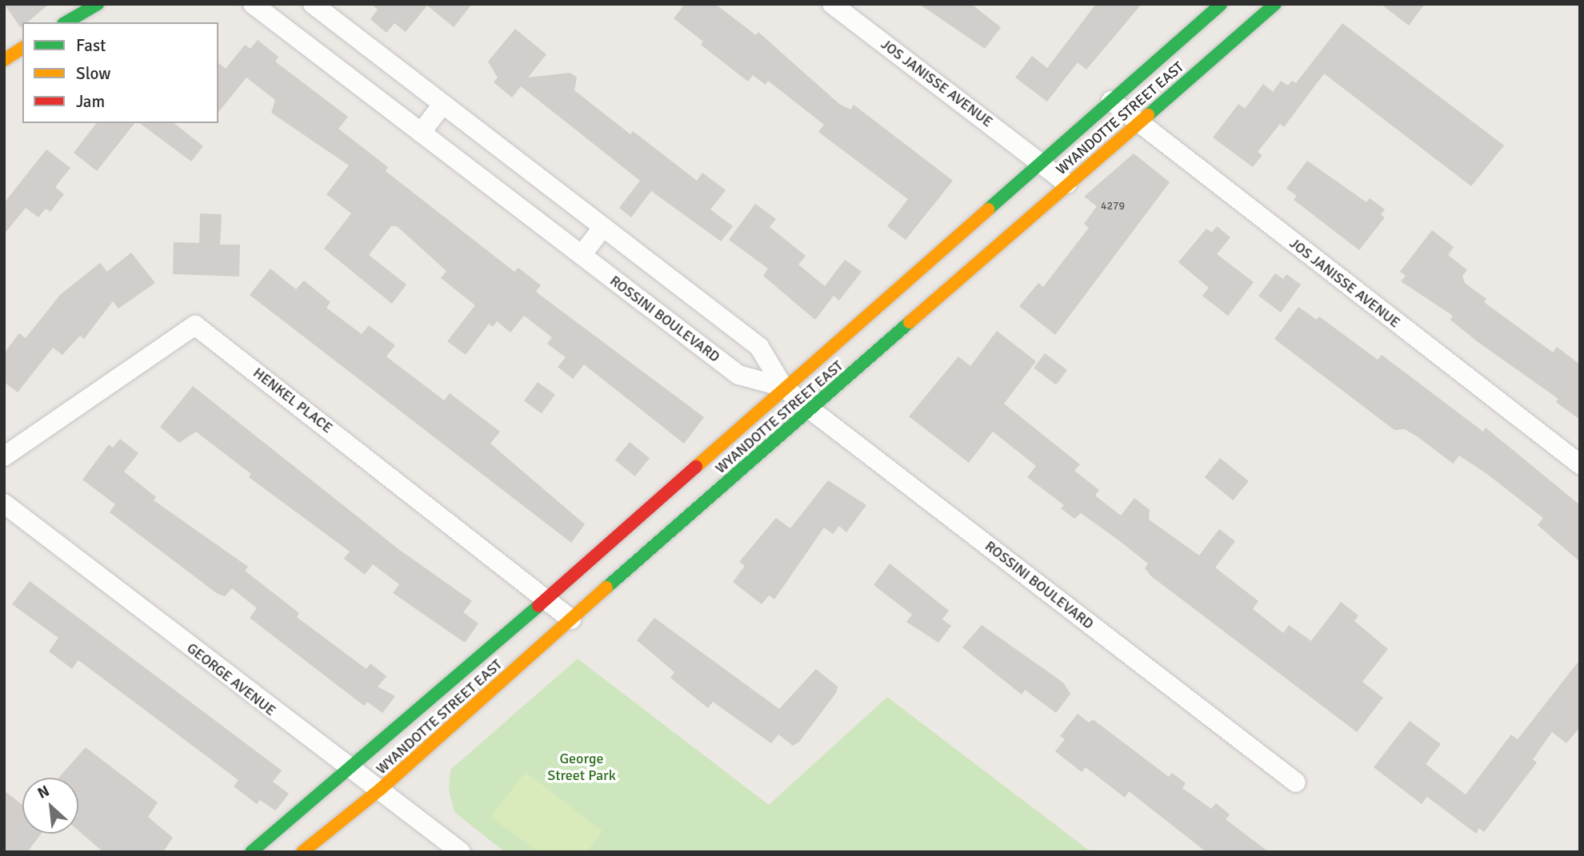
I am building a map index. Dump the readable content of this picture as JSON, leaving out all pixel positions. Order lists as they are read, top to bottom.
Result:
{
  "streets": {
    "main road": ["WYANDOTTE STREET EAST"],
    "street": [
      "JOS JANISSE AVENUE",
      "ROSSINI BOULEVARD",
      "HENKEL PLACE",
      "GEORGE AVENUE"
    ]
  },
  "crossings": [
    ["JOS JANISSE AVENUE", "WYANDOTTE STREET EAST"],
    ["WYANDOTTE STREET EAST", "ROSSINI BOULEVARD"],
    ["WYANDOTTE STREET EAST", "HENKEL PLACE"],
    ["WYANDOTTE STREET EAST", "GEORGE AVENUE"]
  ],
  "parks": ["George Street Park"],
  "house_numbers": ["4279"],
  "legend": ["Fast", "Slow", "Jam"],
  "north": "top left"
}
